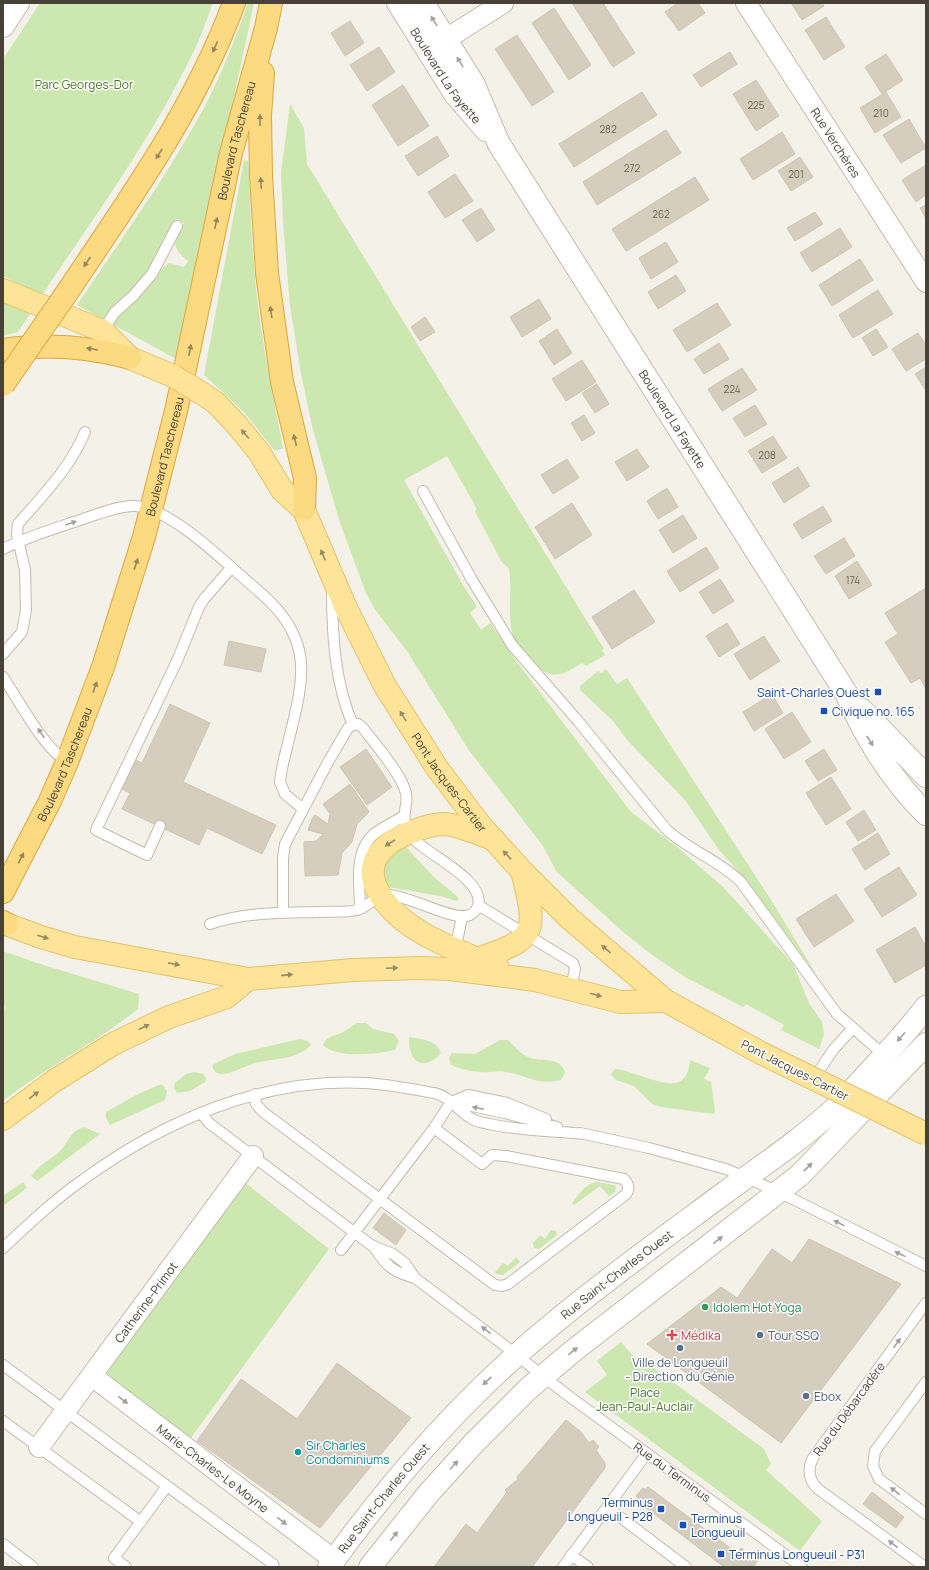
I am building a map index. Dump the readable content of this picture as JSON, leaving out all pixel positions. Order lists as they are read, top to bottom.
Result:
{
  "streets": {
    "highway": ["Boulevard Taschereau"],
    "main road": ["Pont Jacques-Cartier"],
    "street": [
      "Boulevard La Fayette",
      "Rue Verchères",
      "Rue Saint-Charles Ouest",
      "Catherine-Primot",
      "Marie-Charles-Le Moyne"
    ],
    "lane": ["Rue du Débarcadère", "Rue du Terminus"]
  },
  "crossings": [
    ["Rue Saint-Charles Ouest", "Marie-Charles-Le Moyne"],
    ["Rue Saint-Charles Ouest", "Rue du Terminus"],
    ["Catherine-Primot", "Marie-Charles-Le Moyne"],
    ["Catherine-Primot", "Rue du Terminus"]
  ],
  "one_way": ["Pont Jacques-Cartier", "Marie-Charles-Le Moyne"],
  "parks": ["Parc Georges-Dor", "Place Jean-Paul-Auclair"],
  "places": {
    "transit": [
      "Saint-Charles Ouest",
      "Civique no. 165",
      "Terminus Longueuil - P28",
      "Terminus Longueuil",
      "Terminus Longueuil - P31"
    ],
    "other": [
      "Idolem Hot Yoga",
      "Tour SSQ",
      "Ville de Longueuil - Direction du Génie",
      "Ebox",
      "Sir Charles Condominiums"
    ],
    "health": ["Médika"]
  },
  "house_numbers": [
    "225",
    "210",
    "282",
    "272",
    "201",
    "262",
    "224",
    "208",
    "174"
  ]
}
